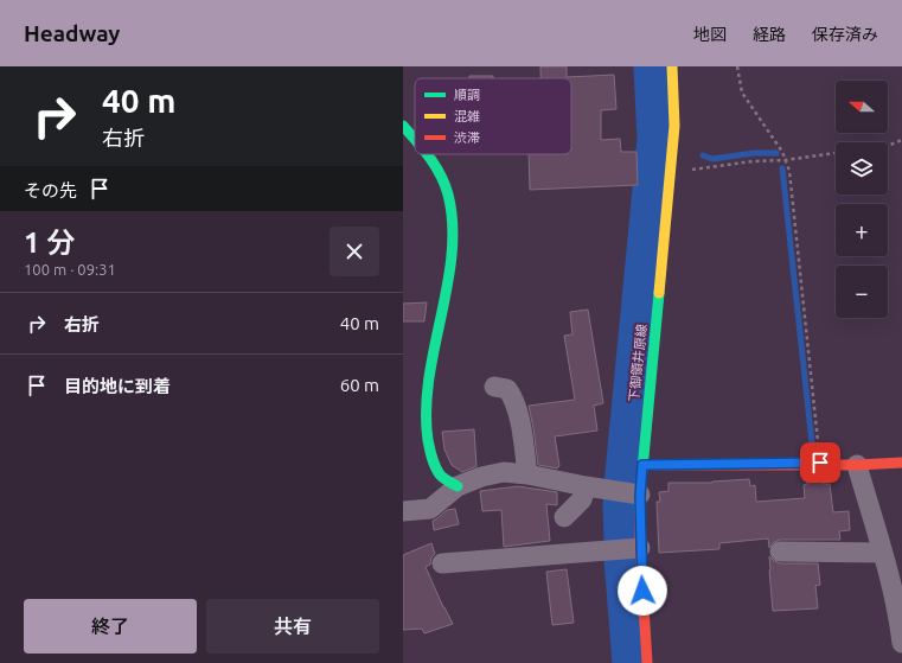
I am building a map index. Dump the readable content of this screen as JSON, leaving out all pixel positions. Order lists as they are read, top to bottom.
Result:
{
  "streets": {
    "street": ["下御領井原線"]
  },
  "legend": ["順調", "混雑", "渋滞"],
  "north": "left",
  "page": {
    "header": "Headway",
    "nav": ["地図", "経路", "保存済み"],
    "turn": ["40 m", "右折"],
    "map_buttons": ["+", "−"],
    "then": "その先",
    "heading": ["1 分", "100 m · 09:31"],
    "list": [
      {
        "name": "右折",
        "value": "40 m"
      },
      {
        "name": "目的地に到着",
        "value": "60 m"
      }
    ],
    "buttons": ["終了", "共有"]
  }
}
